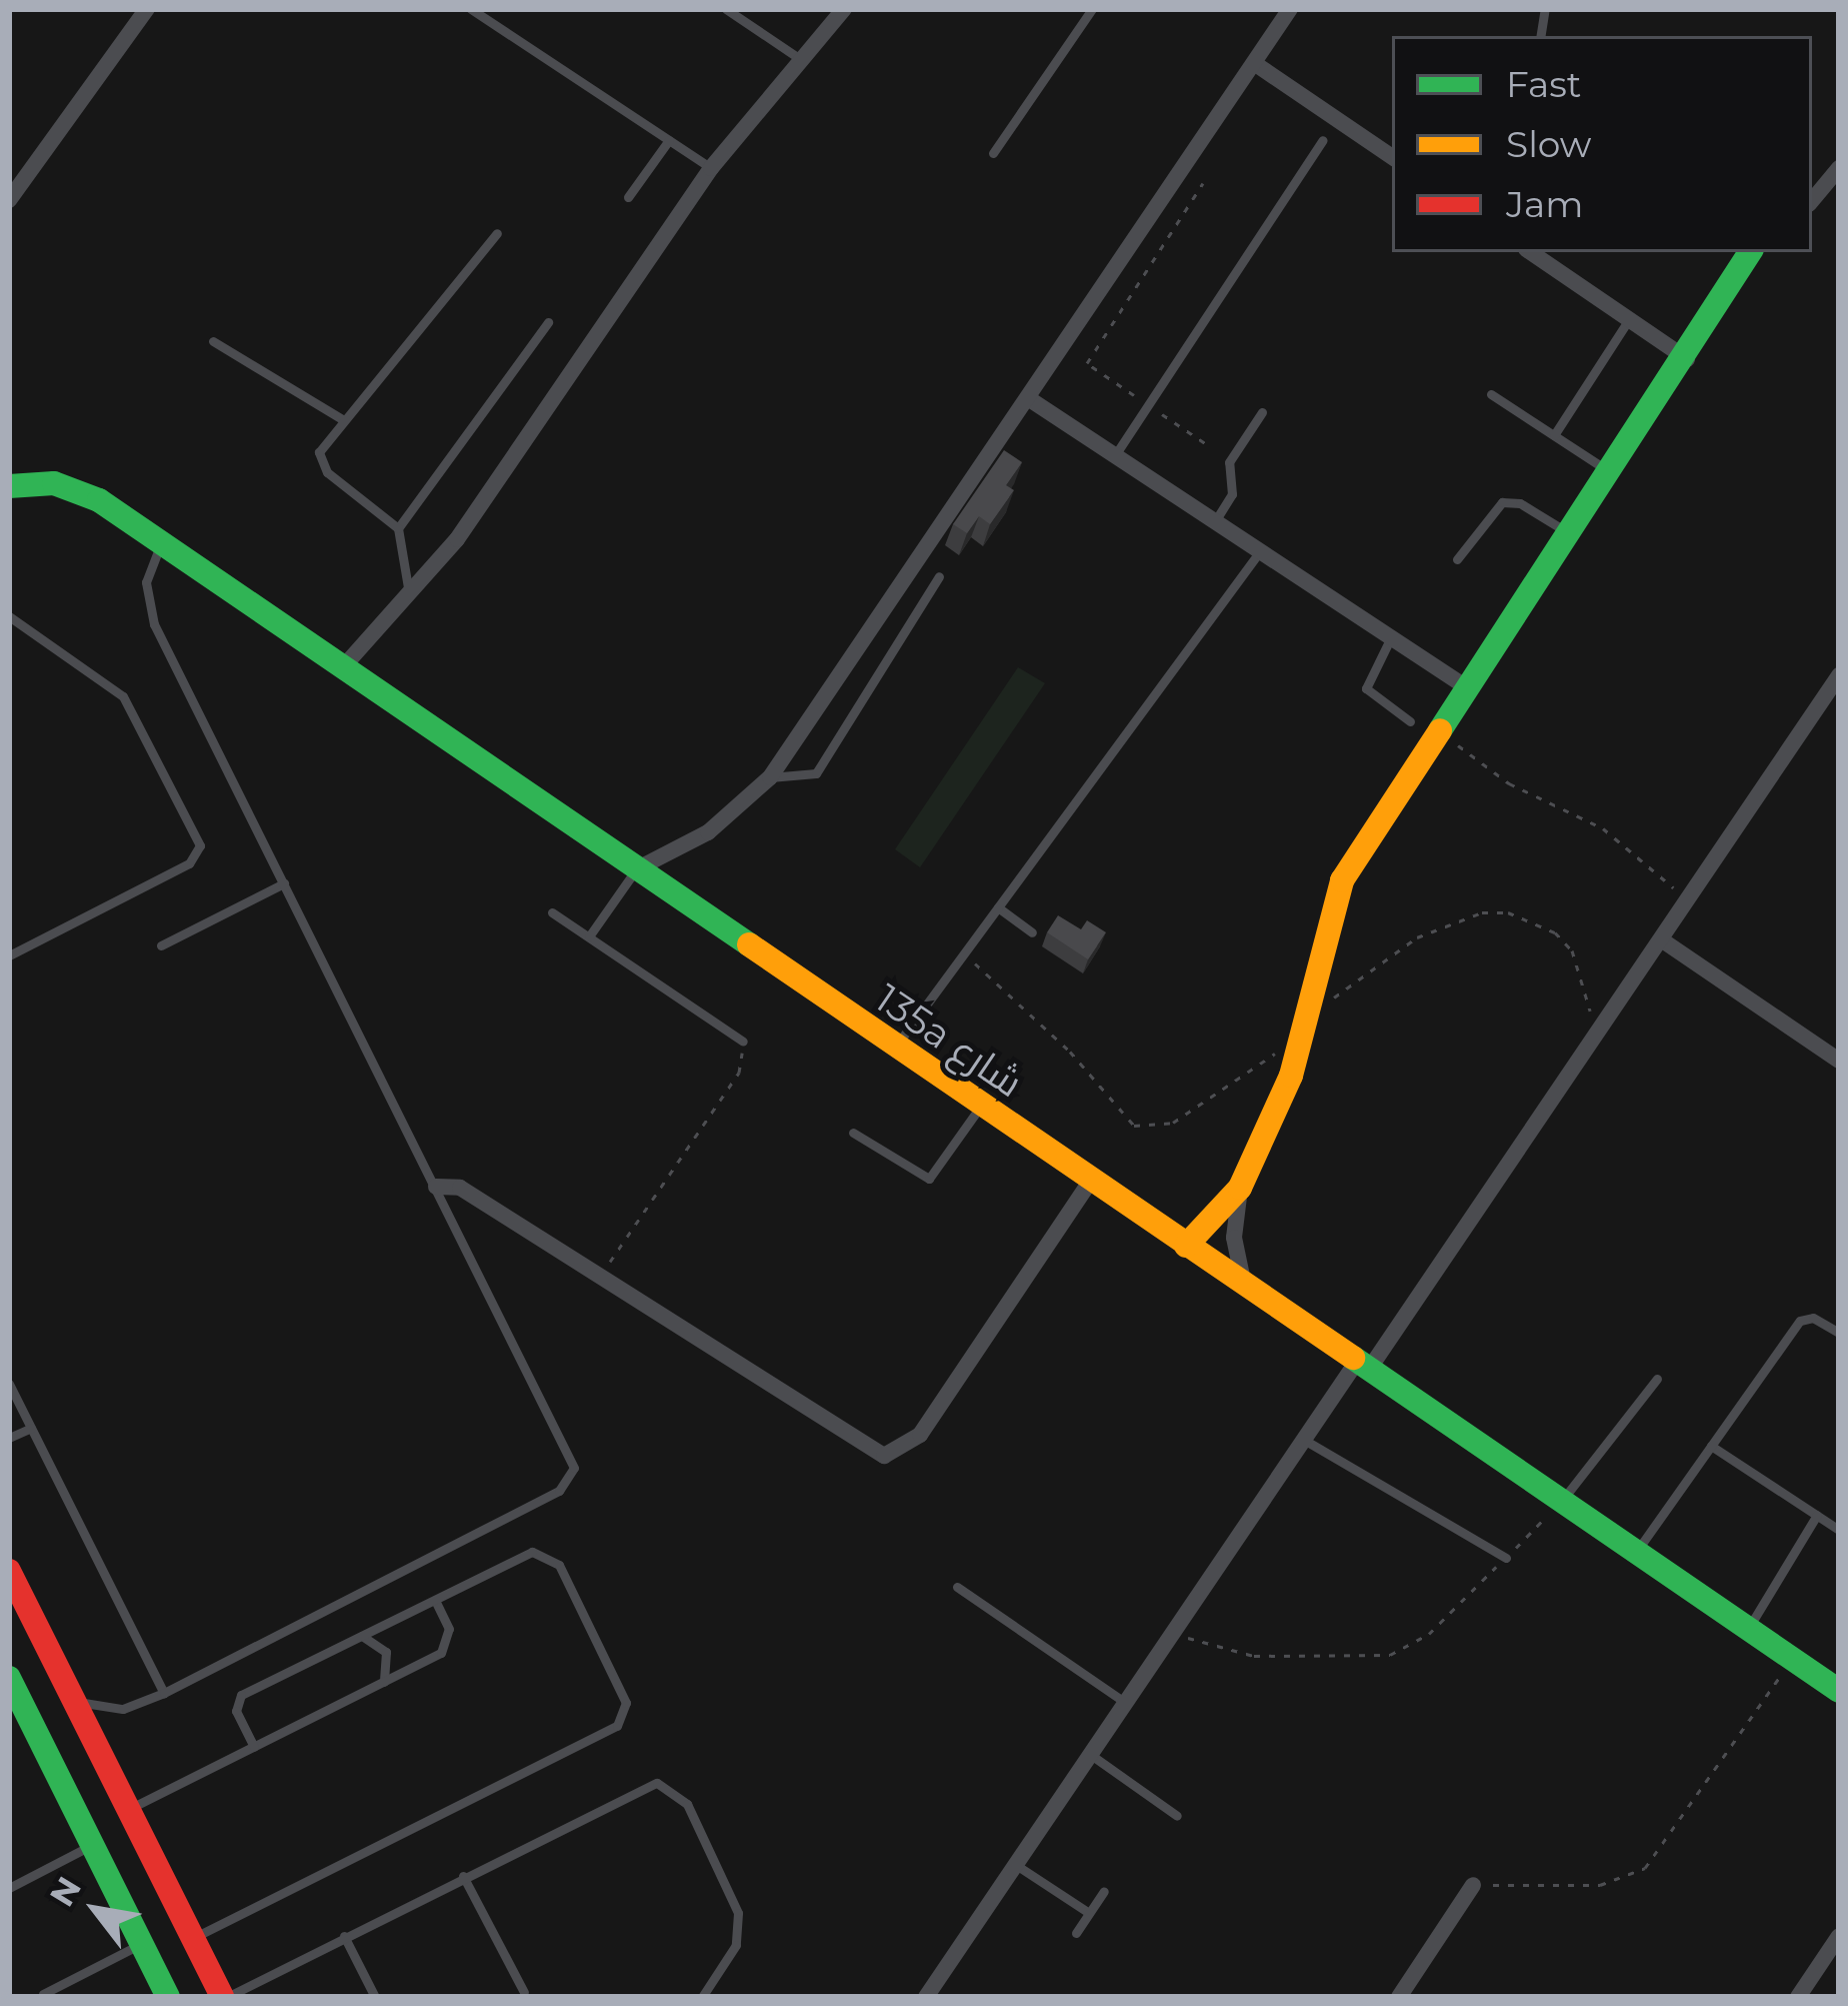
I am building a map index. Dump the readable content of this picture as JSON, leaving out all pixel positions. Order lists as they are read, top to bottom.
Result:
{
  "streets": {
    "street": ["135a شارع"]
  },
  "legend": ["Fast", "Slow", "Jam"],
  "north": "top left"
}
